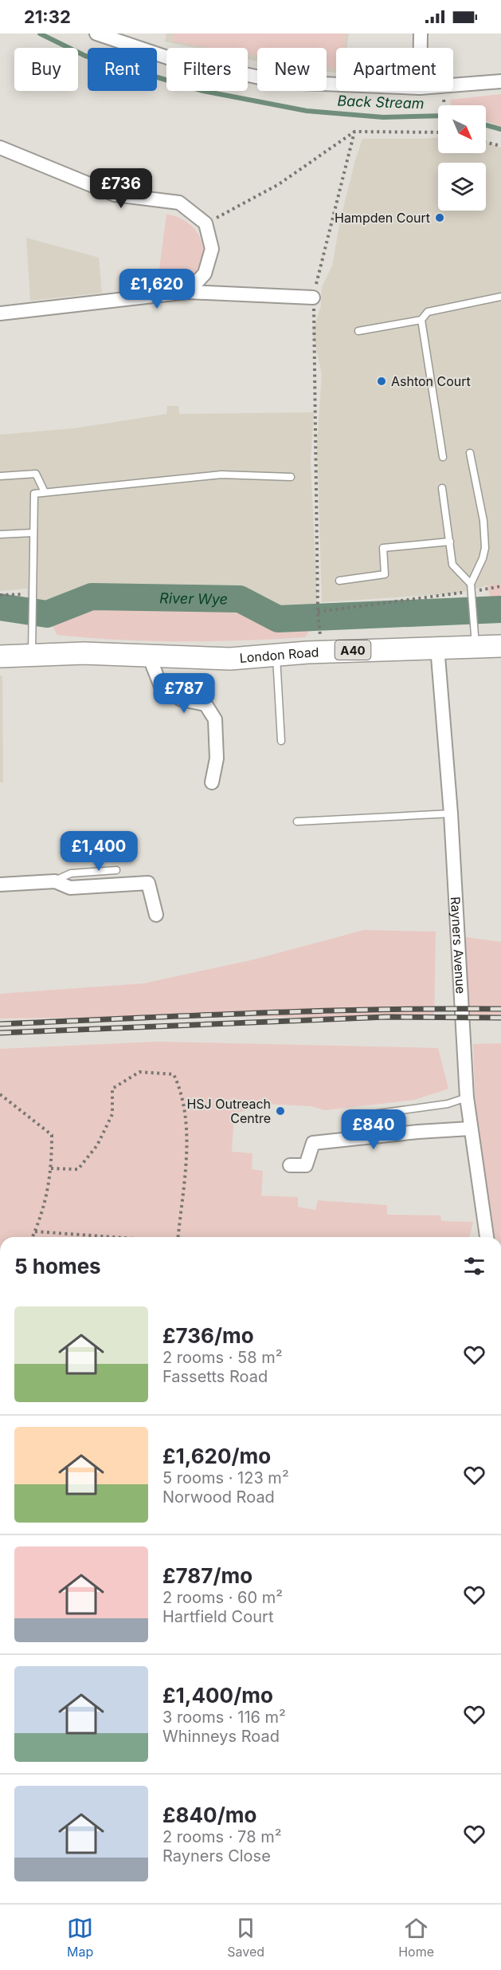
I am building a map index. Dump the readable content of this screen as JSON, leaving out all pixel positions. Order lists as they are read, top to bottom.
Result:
{
  "streets": {
    "main road": ["A40", "London Road"],
    "street": ["Rayners Avenue"]
  },
  "crossings": [
    ["London Road", "Rayners Avenue"]
  ],
  "water": ["Back Stream", "River Wye"],
  "places": ["Hampden Court", "Ashton Court", "HSJ Outreach Centre"],
  "north": "bottom right",
  "page": {
    "status": "21:32",
    "chip": [
      "Buy",
      "Rent",
      "Filters",
      "New",
      "Apartment"
    ],
    "price": [
      "£736",
      "£1,620",
      "£787",
      "£1,400",
      "£840"
    ],
    "heading": "5 homes",
    "list": [
      {
        "name": "£736/mo",
        "note": "2 rooms · 58 m² · Fassetts Road"
      },
      {
        "name": "£1,620/mo",
        "note": "5 rooms · 123 m² · Norwood Road"
      },
      {
        "name": "£787/mo",
        "note": "2 rooms · 60 m² · Hartfield Court"
      },
      {
        "name": "£1,400/mo",
        "note": "3 rooms · 116 m² · Whinneys Road"
      },
      {
        "name": "£840/mo",
        "note": "2 rooms · 78 m² · Rayners Close"
      }
    ],
    "tabs": ["Map", "Saved", "Home"]
  }
}
